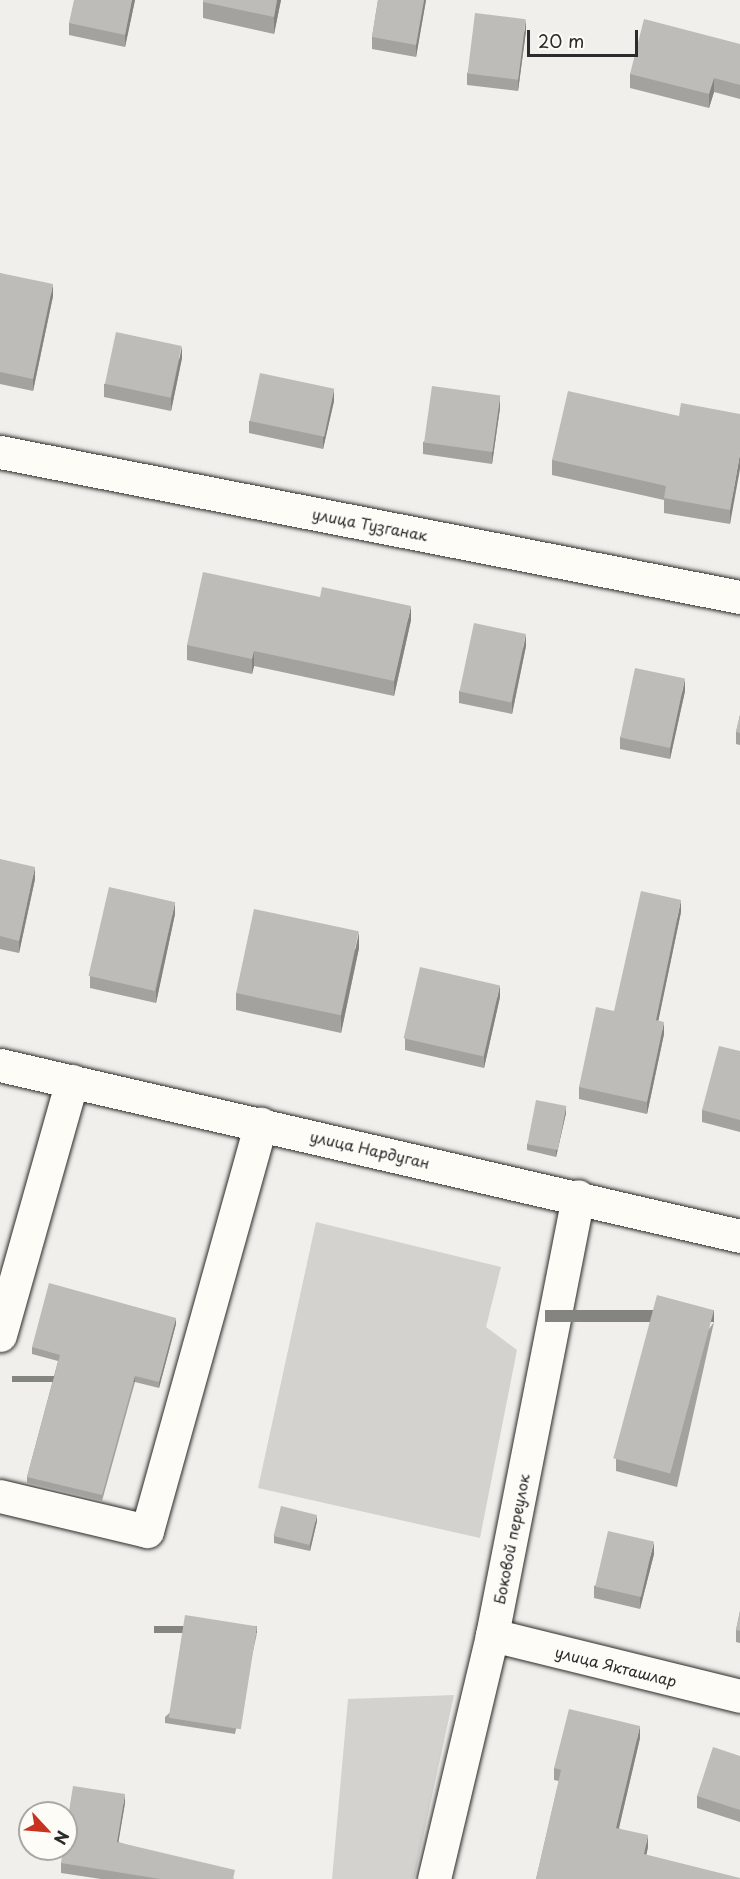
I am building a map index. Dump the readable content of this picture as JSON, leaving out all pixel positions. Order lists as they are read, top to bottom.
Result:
{
  "streets": {
    "street": [
      "улица Тузганак",
      "улица Нардуган",
      "Боковой переулок",
      "улица Якташлар"
    ]
  },
  "crossings": [
    ["улица Нардуган", "Боковой переулок"],
    ["Боковой переулок", "улица Якташлар"]
  ],
  "scale_bar": "20 m",
  "north": "bottom right"
}
